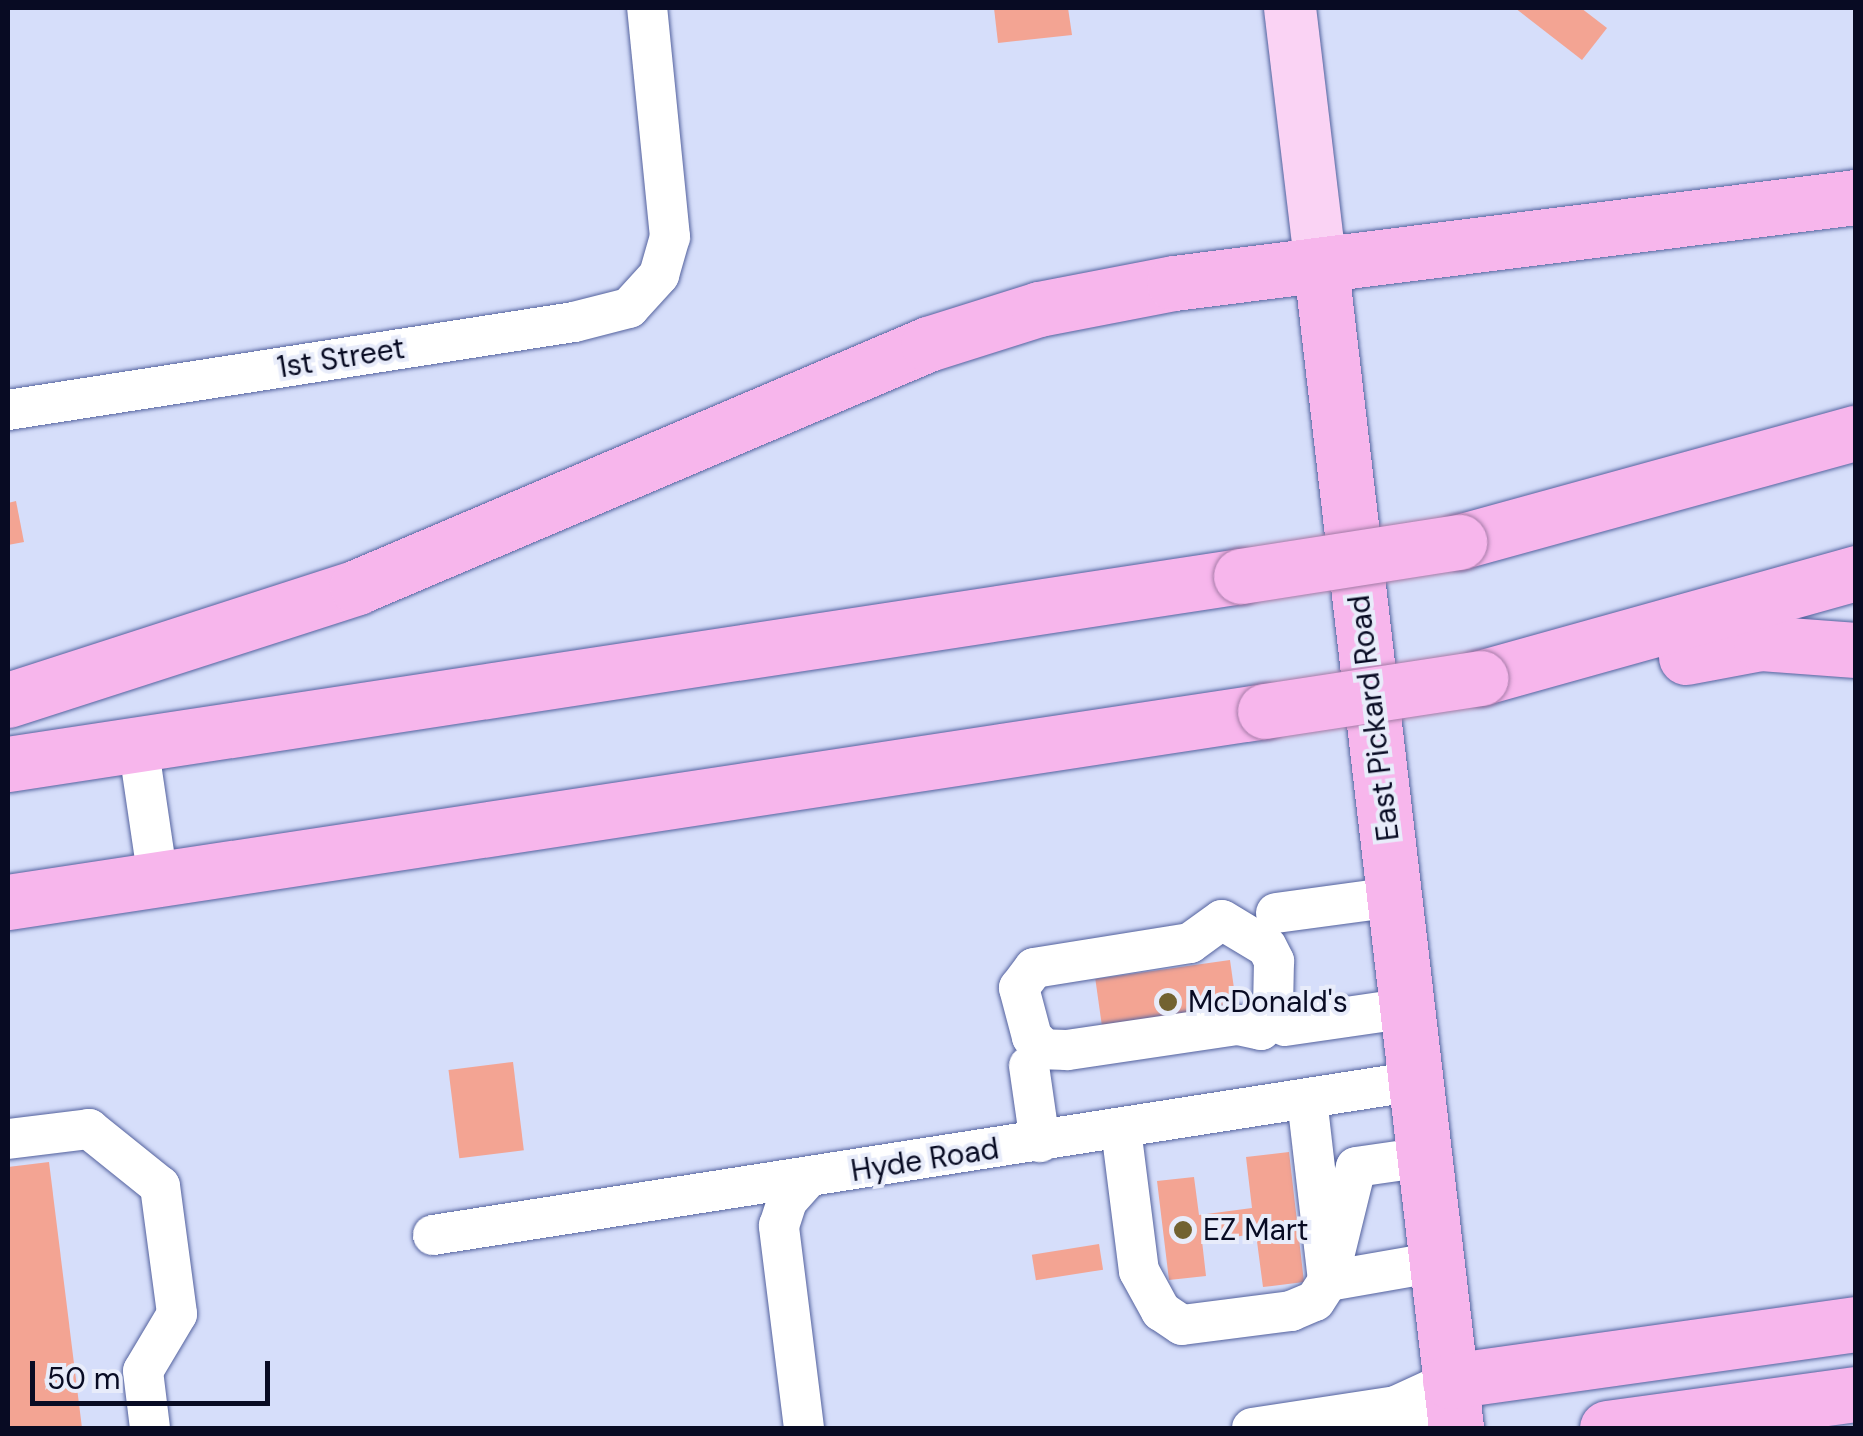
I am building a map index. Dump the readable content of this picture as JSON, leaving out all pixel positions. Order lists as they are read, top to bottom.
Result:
{
  "streets": {
    "highway": ["East Pickard Road"],
    "street": ["1st Street", "Hyde Road"]
  },
  "crossings": [
    ["East Pickard Road", "Hyde Road"]
  ],
  "places": ["McDonald's", "EZ Mart"],
  "scale_bar": "50 m"
}
